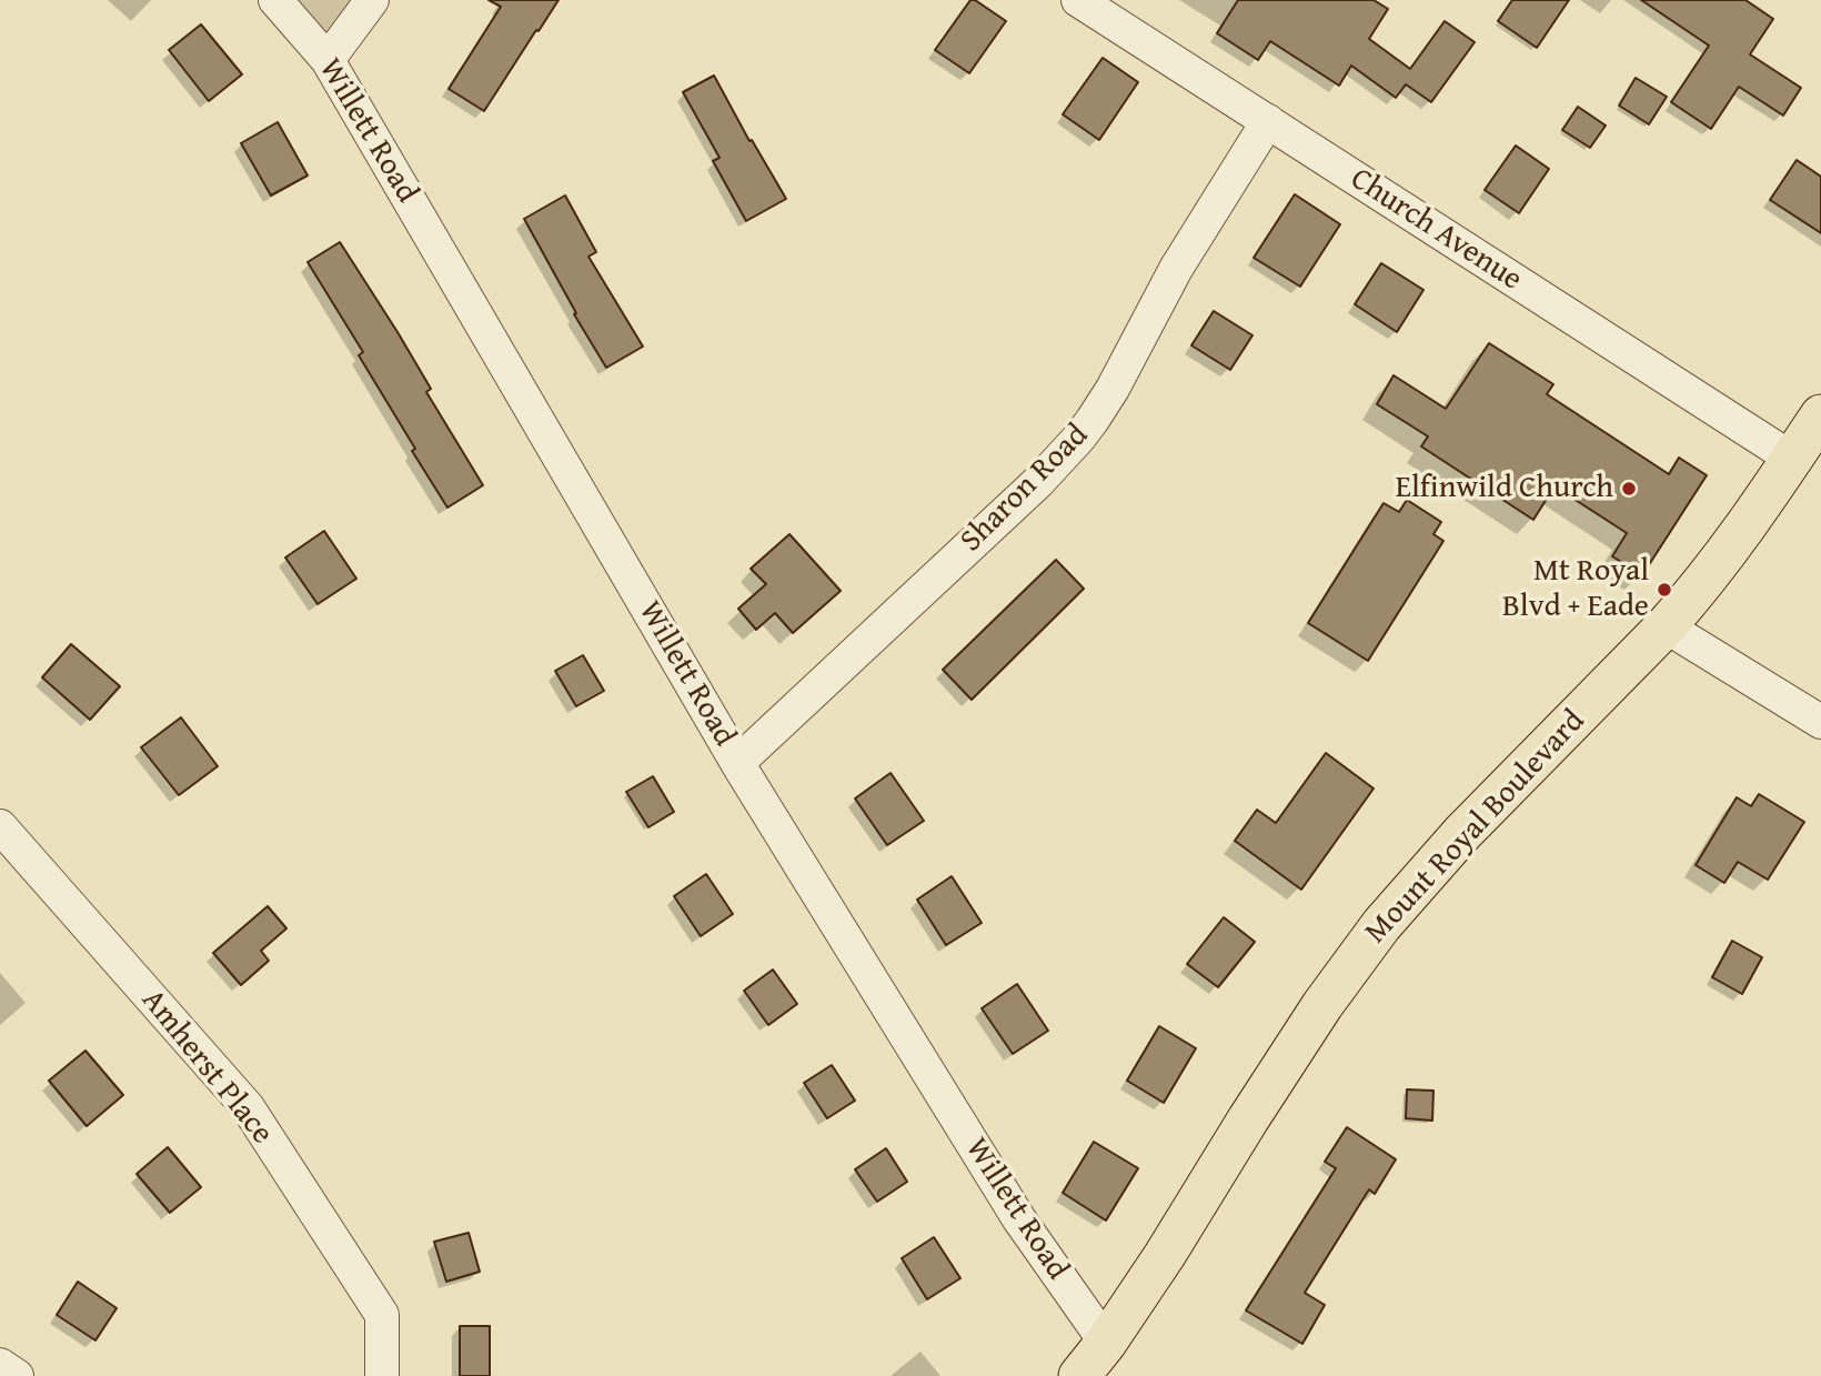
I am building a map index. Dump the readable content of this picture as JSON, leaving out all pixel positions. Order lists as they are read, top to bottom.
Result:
{
  "streets": {
    "main road": ["Mount Royal Boulevard"],
    "street": [
      "Willett Road",
      "Church Avenue",
      "Sharon Road",
      "Amherst Place"
    ]
  },
  "crossings": [
    ["Willett Road", "Sharon Road"],
    ["Willett Road", "Mount Royal Boulevard"],
    ["Church Avenue", "Sharon Road"],
    ["Church Avenue", "Mount Royal Boulevard"]
  ],
  "places": ["Elfinwild Church", "Mt Royal Blvd + Eade"]
}
